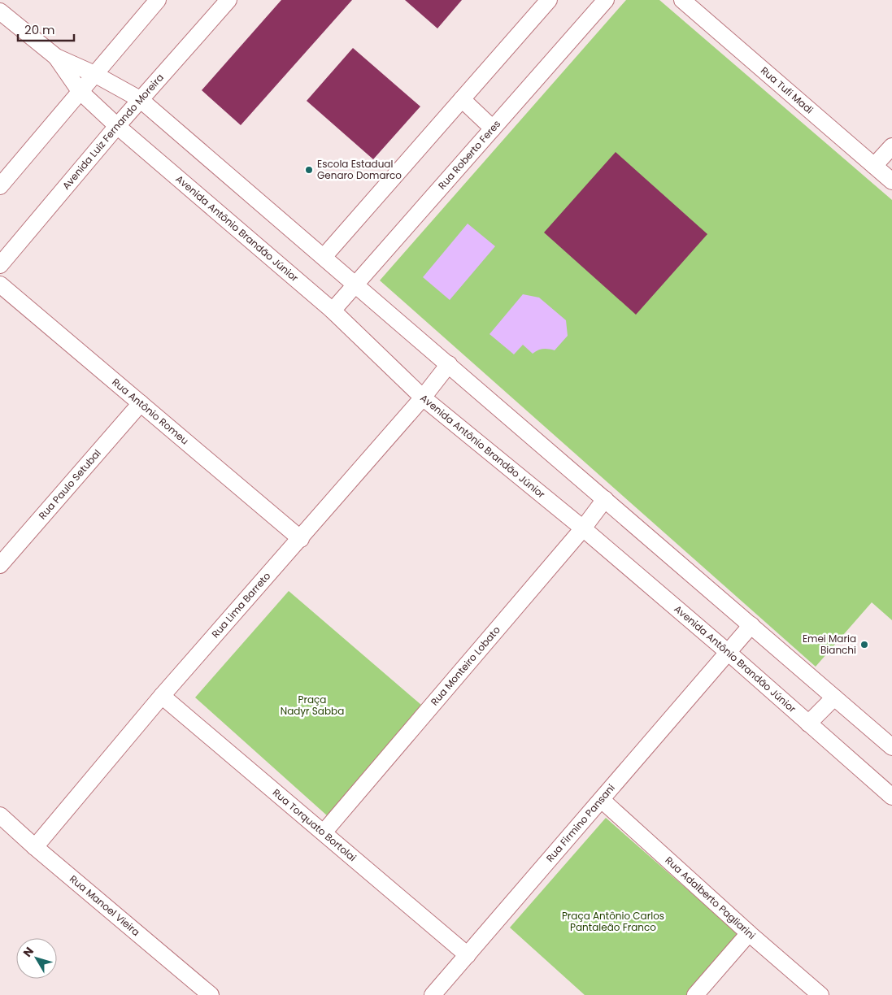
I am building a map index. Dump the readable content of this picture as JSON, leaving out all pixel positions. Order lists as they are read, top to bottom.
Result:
{
  "streets": {
    "street": [
      "Rua Tufi Madi",
      "Avenida Luiz Fernando Moreira",
      "Rua Roberto Feres",
      "Avenida Antônio Brandão Júnior",
      "Rua Antônio Romeu",
      "Rua Paulo Setubal",
      "Rua Lima Barreto",
      "Rua Monteiro Lobato",
      "Rua Firmino Pansani",
      "Rua Torquato Bortolai",
      "Rua Adalberto Pagliarini",
      "Rua Manoel Vieira"
    ]
  },
  "crossings": [
    ["Avenida Luiz Fernando Moreira", "Avenida Antônio Brandão Júnior"],
    ["Rua Roberto Feres", "Avenida Antônio Brandão Júnior"],
    ["Avenida Antônio Brandão Júnior", "Rua Lima Barreto"],
    ["Avenida Antônio Brandão Júnior", "Rua Monteiro Lobato"],
    ["Avenida Antônio Brandão Júnior", "Rua Firmino Pansani"],
    ["Rua Antônio Romeu", "Rua Paulo Setubal"],
    ["Rua Antônio Romeu", "Rua Lima Barreto"],
    ["Rua Lima Barreto", "Rua Torquato Bortolai"],
    ["Rua Lima Barreto", "Rua Manoel Vieira"],
    ["Rua Monteiro Lobato", "Rua Torquato Bortolai"],
    ["Rua Firmino Pansani", "Rua Torquato Bortolai"],
    ["Rua Firmino Pansani", "Rua Adalberto Pagliarini"]
  ],
  "parks": ["Praça Nadyr Sabba", "Praça Antônio Carlos Pantaleão Franco"],
  "places": ["Escola Estadual Genaro Domarco", "Emei Maria Bianchi"],
  "scale_bar": "20 m",
  "north": "top left"
}
